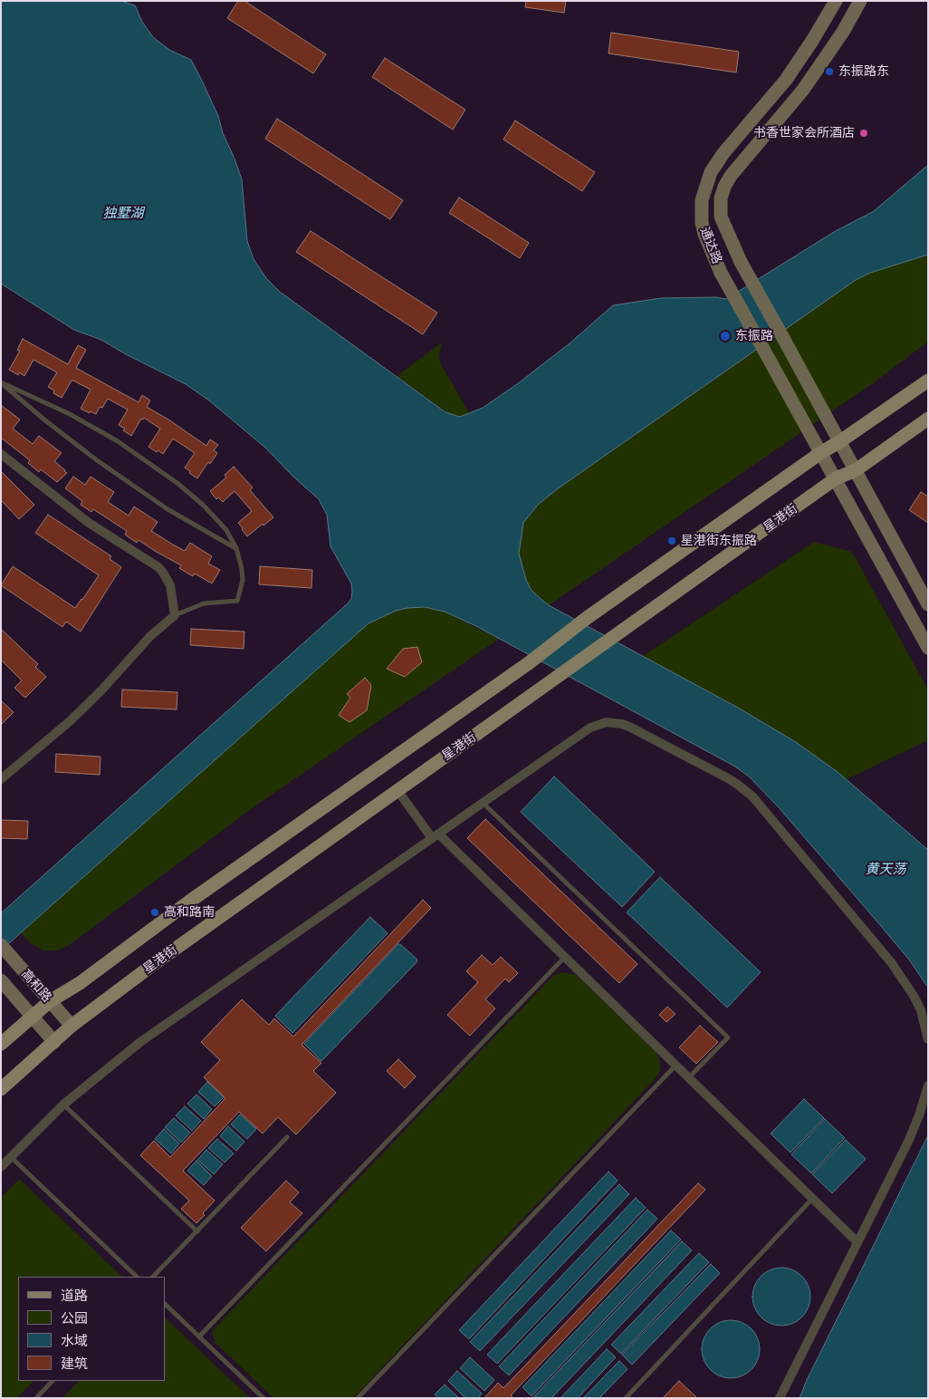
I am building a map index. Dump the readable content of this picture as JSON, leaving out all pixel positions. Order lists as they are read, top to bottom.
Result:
{
  "streets": {
    "main road": ["通达路", "星港街", "高和路"]
  },
  "crossings": [
    ["星港街", "高和路"]
  ],
  "water": ["独墅湖", "黄天荡"],
  "places": [
    "东振路东",
    "书香世家会所酒店",
    "东振路",
    "星港街东振路",
    "高和路南"
  ],
  "legend": [
    "道路",
    "公园",
    "水域",
    "建筑"
  ]
}
